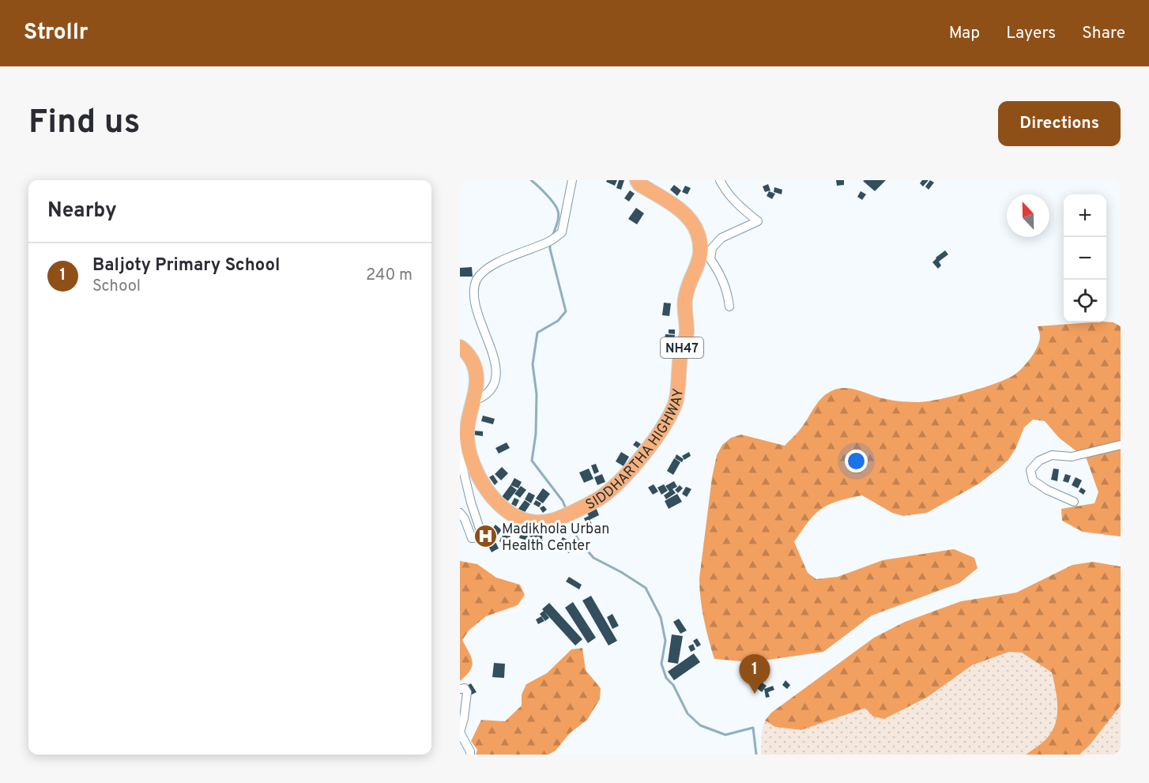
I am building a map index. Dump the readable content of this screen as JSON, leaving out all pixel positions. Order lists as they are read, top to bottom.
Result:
{
  "streets": {
    "highway": ["NH47", "SIDDHARTHA HIGHWAY"]
  },
  "places": {
    "hospital": ["Madikhola Urban Health Center"]
  },
  "north": "top",
  "page": {
    "header": "Strollr",
    "nav": ["Map", "Layers", "Share"],
    "buttons": "Directions",
    "title": "Find us",
    "heading": "Nearby",
    "map_buttons": ["+", "−"],
    "list": [
      {
        "mark": "1",
        "name": "Baljoty Primary School",
        "note": "School",
        "value": "240 m"
      }
    ],
    "pins": "1"
  }
}
